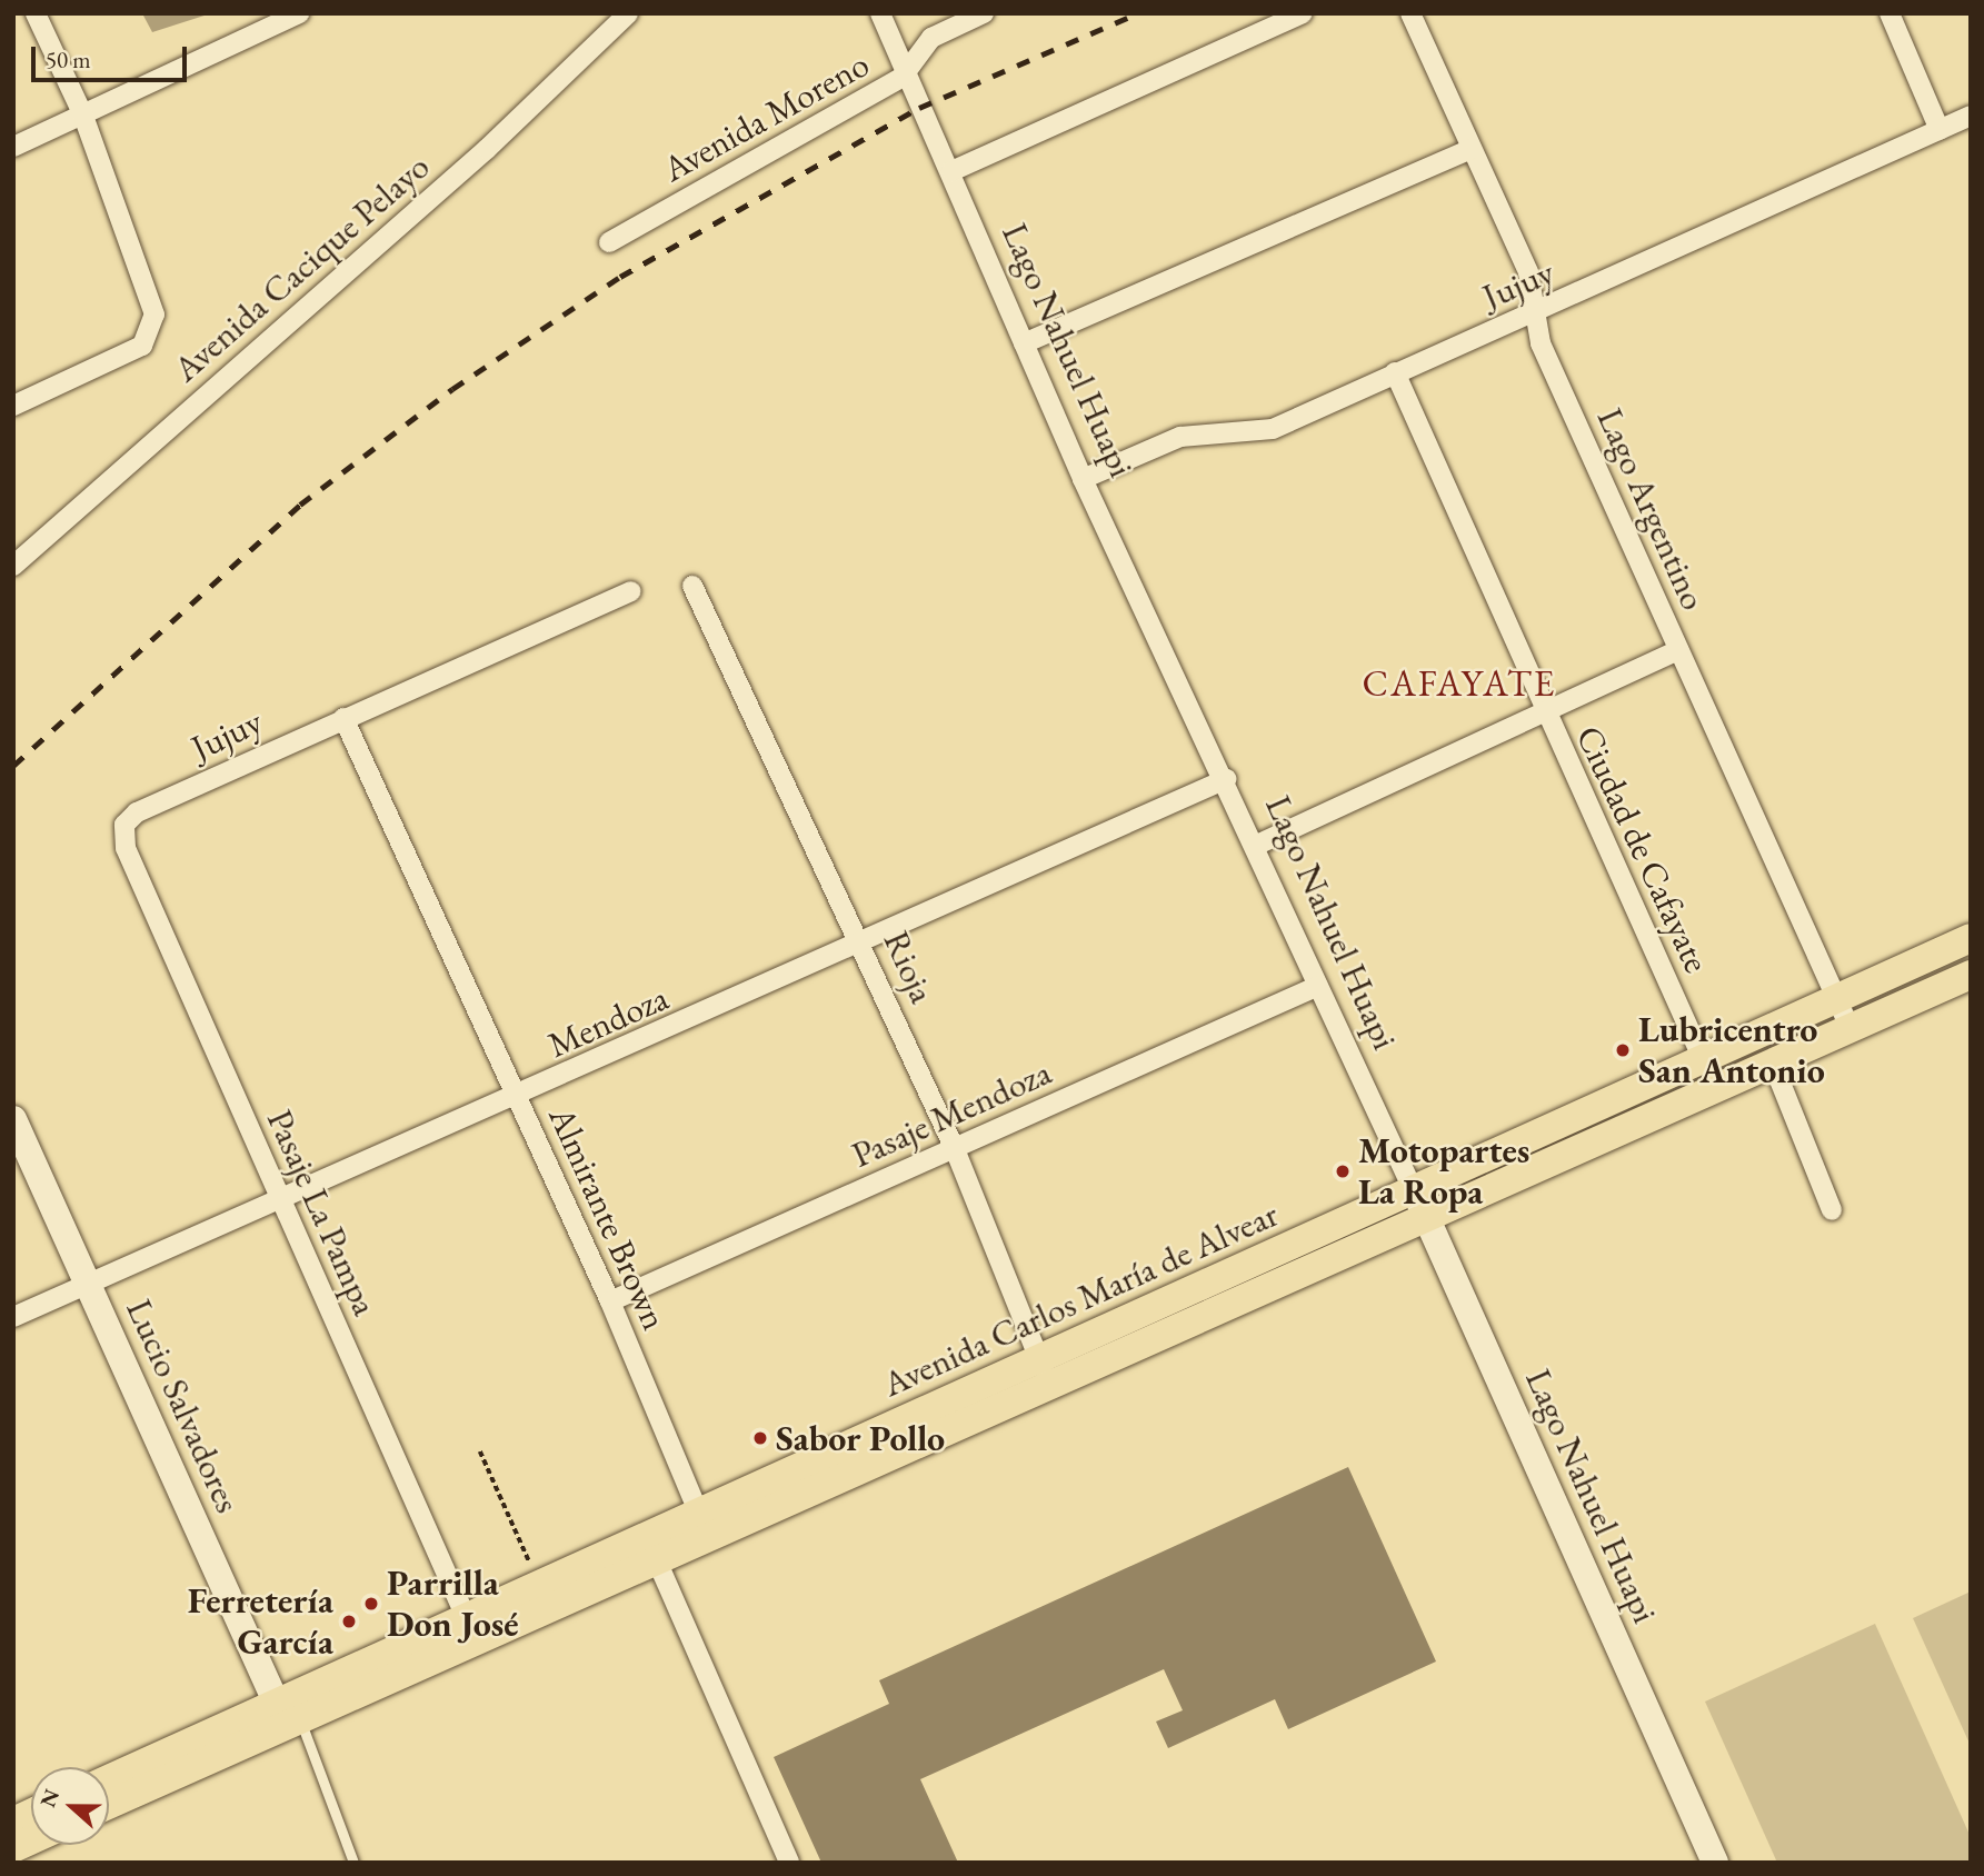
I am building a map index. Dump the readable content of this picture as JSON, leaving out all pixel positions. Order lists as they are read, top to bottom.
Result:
{
  "streets": {
    "main road": ["Lago Nahuel Huapi", "Avenida Carlos María de Alvear", "Lucio Salvadores"],
    "street": [
      "Avenida Moreno",
      "Avenida Cacique Pelayo",
      "Jujuy",
      "Lago Argentino",
      "Ciudad de Cafayate",
      "Rioja",
      "Mendoza",
      "Pasaje Mendoza",
      "Pasaje La Pampa",
      "Almirante Brown"
    ]
  },
  "crossings": [
    ["Avenida Moreno", "Lago Nahuel Huapi"],
    ["Jujuy", "Lago Nahuel Huapi"],
    ["Jujuy", "Lago Argentino"],
    ["Jujuy", "Ciudad de Cafayate"],
    ["Jujuy", "Pasaje La Pampa"],
    ["Jujuy", "Almirante Brown"],
    ["Lago Nahuel Huapi", "Mendoza"],
    ["Lago Nahuel Huapi", "Pasaje Mendoza"],
    ["Lago Nahuel Huapi", "Avenida Carlos María de Alvear"],
    ["Lago Argentino", "Avenida Carlos María de Alvear"],
    ["Ciudad de Cafayate", "Avenida Carlos María de Alvear"],
    ["Rioja", "Mendoza"],
    ["Rioja", "Pasaje Mendoza"],
    ["Rioja", "Avenida Carlos María de Alvear"],
    ["Mendoza", "Pasaje La Pampa"],
    ["Mendoza", "Almirante Brown"],
    ["Mendoza", "Lucio Salvadores"],
    ["Pasaje Mendoza", "Almirante Brown"],
    ["Pasaje La Pampa", "Avenida Carlos María de Alvear"],
    ["Almirante Brown", "Avenida Carlos María de Alvear"],
    ["Avenida Carlos María de Alvear", "Lucio Salvadores"]
  ],
  "districts": ["CAFAYATE"],
  "places": [
    "Lubricentro San Antonio",
    "Motopartes La Ropa",
    "Sabor Pollo",
    "Parrilla Don José",
    "Ferretería García"
  ],
  "scale_bar": "50 m",
  "north": "left"
}
